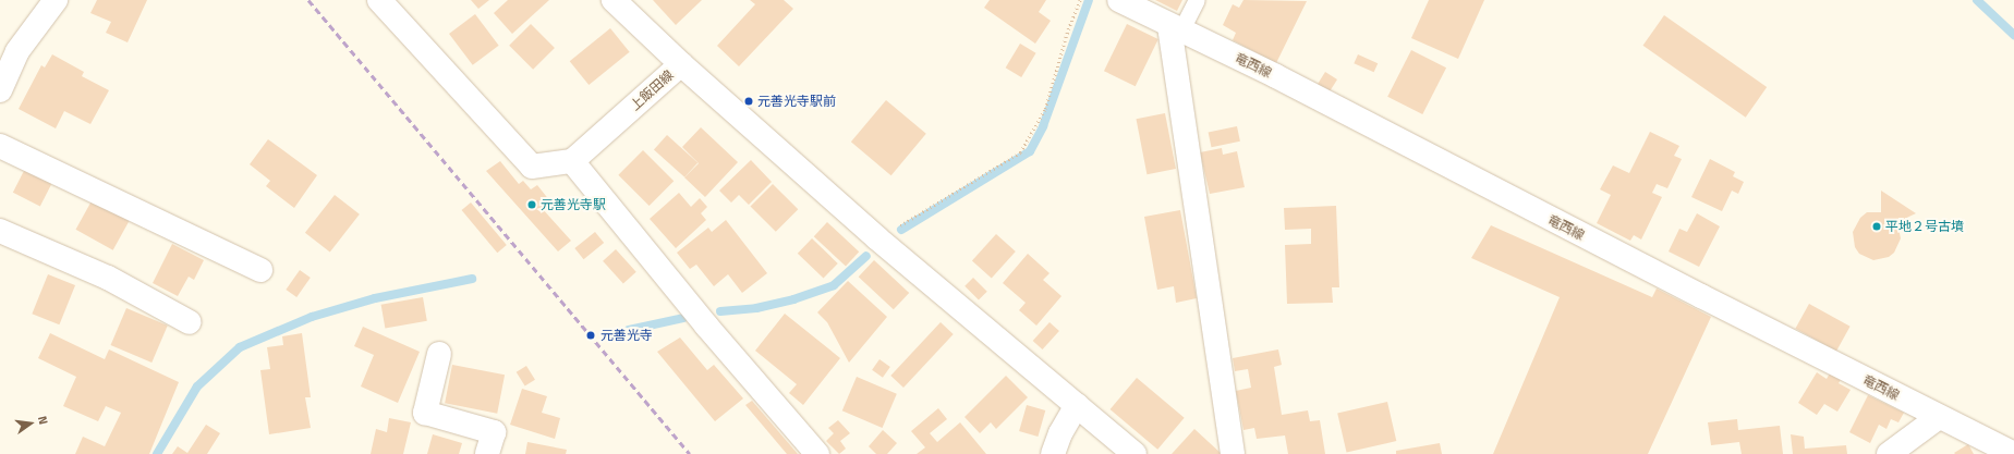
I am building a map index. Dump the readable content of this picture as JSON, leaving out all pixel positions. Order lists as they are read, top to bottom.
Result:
{
  "streets": {
    "street": ["竜西線", "上飯田線"]
  },
  "places": [
    "元善光寺駅前",
    "元善光寺駅",
    "平地２号古墳",
    "元善光寺"
  ],
  "north": "right"
}
